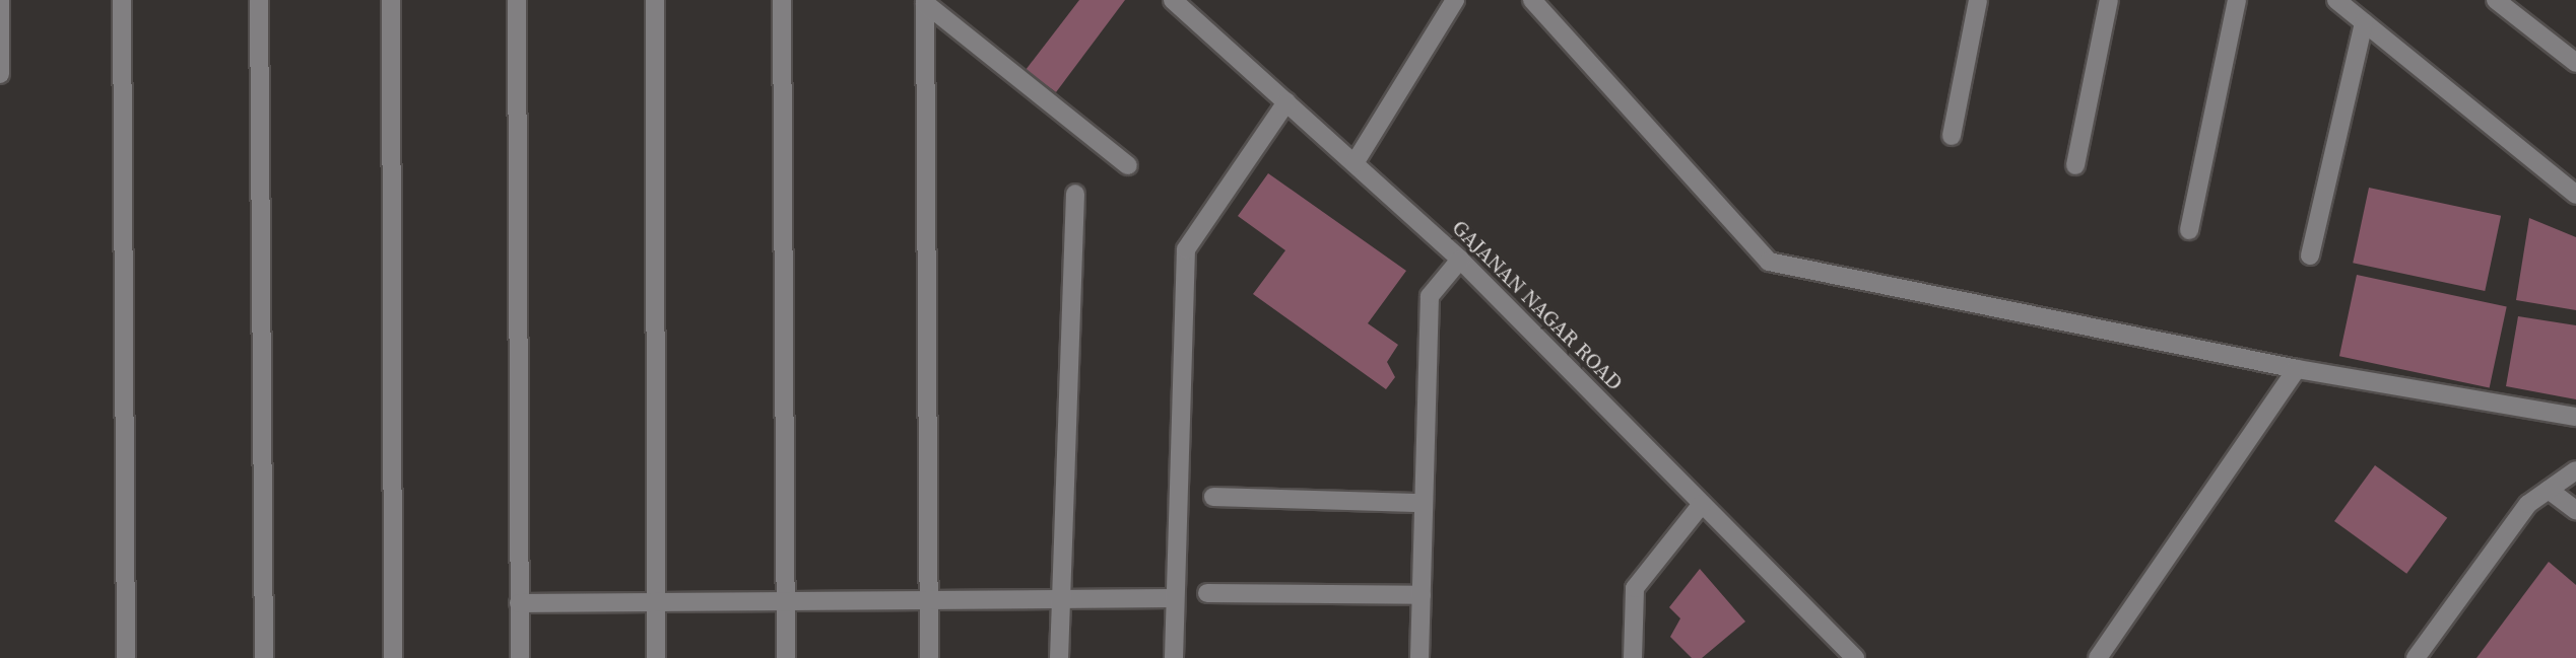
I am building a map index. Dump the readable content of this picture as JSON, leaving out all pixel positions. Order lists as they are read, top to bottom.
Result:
{
  "streets": {
    "street": ["GAJANAN NAGAR ROAD"]
  }
}
